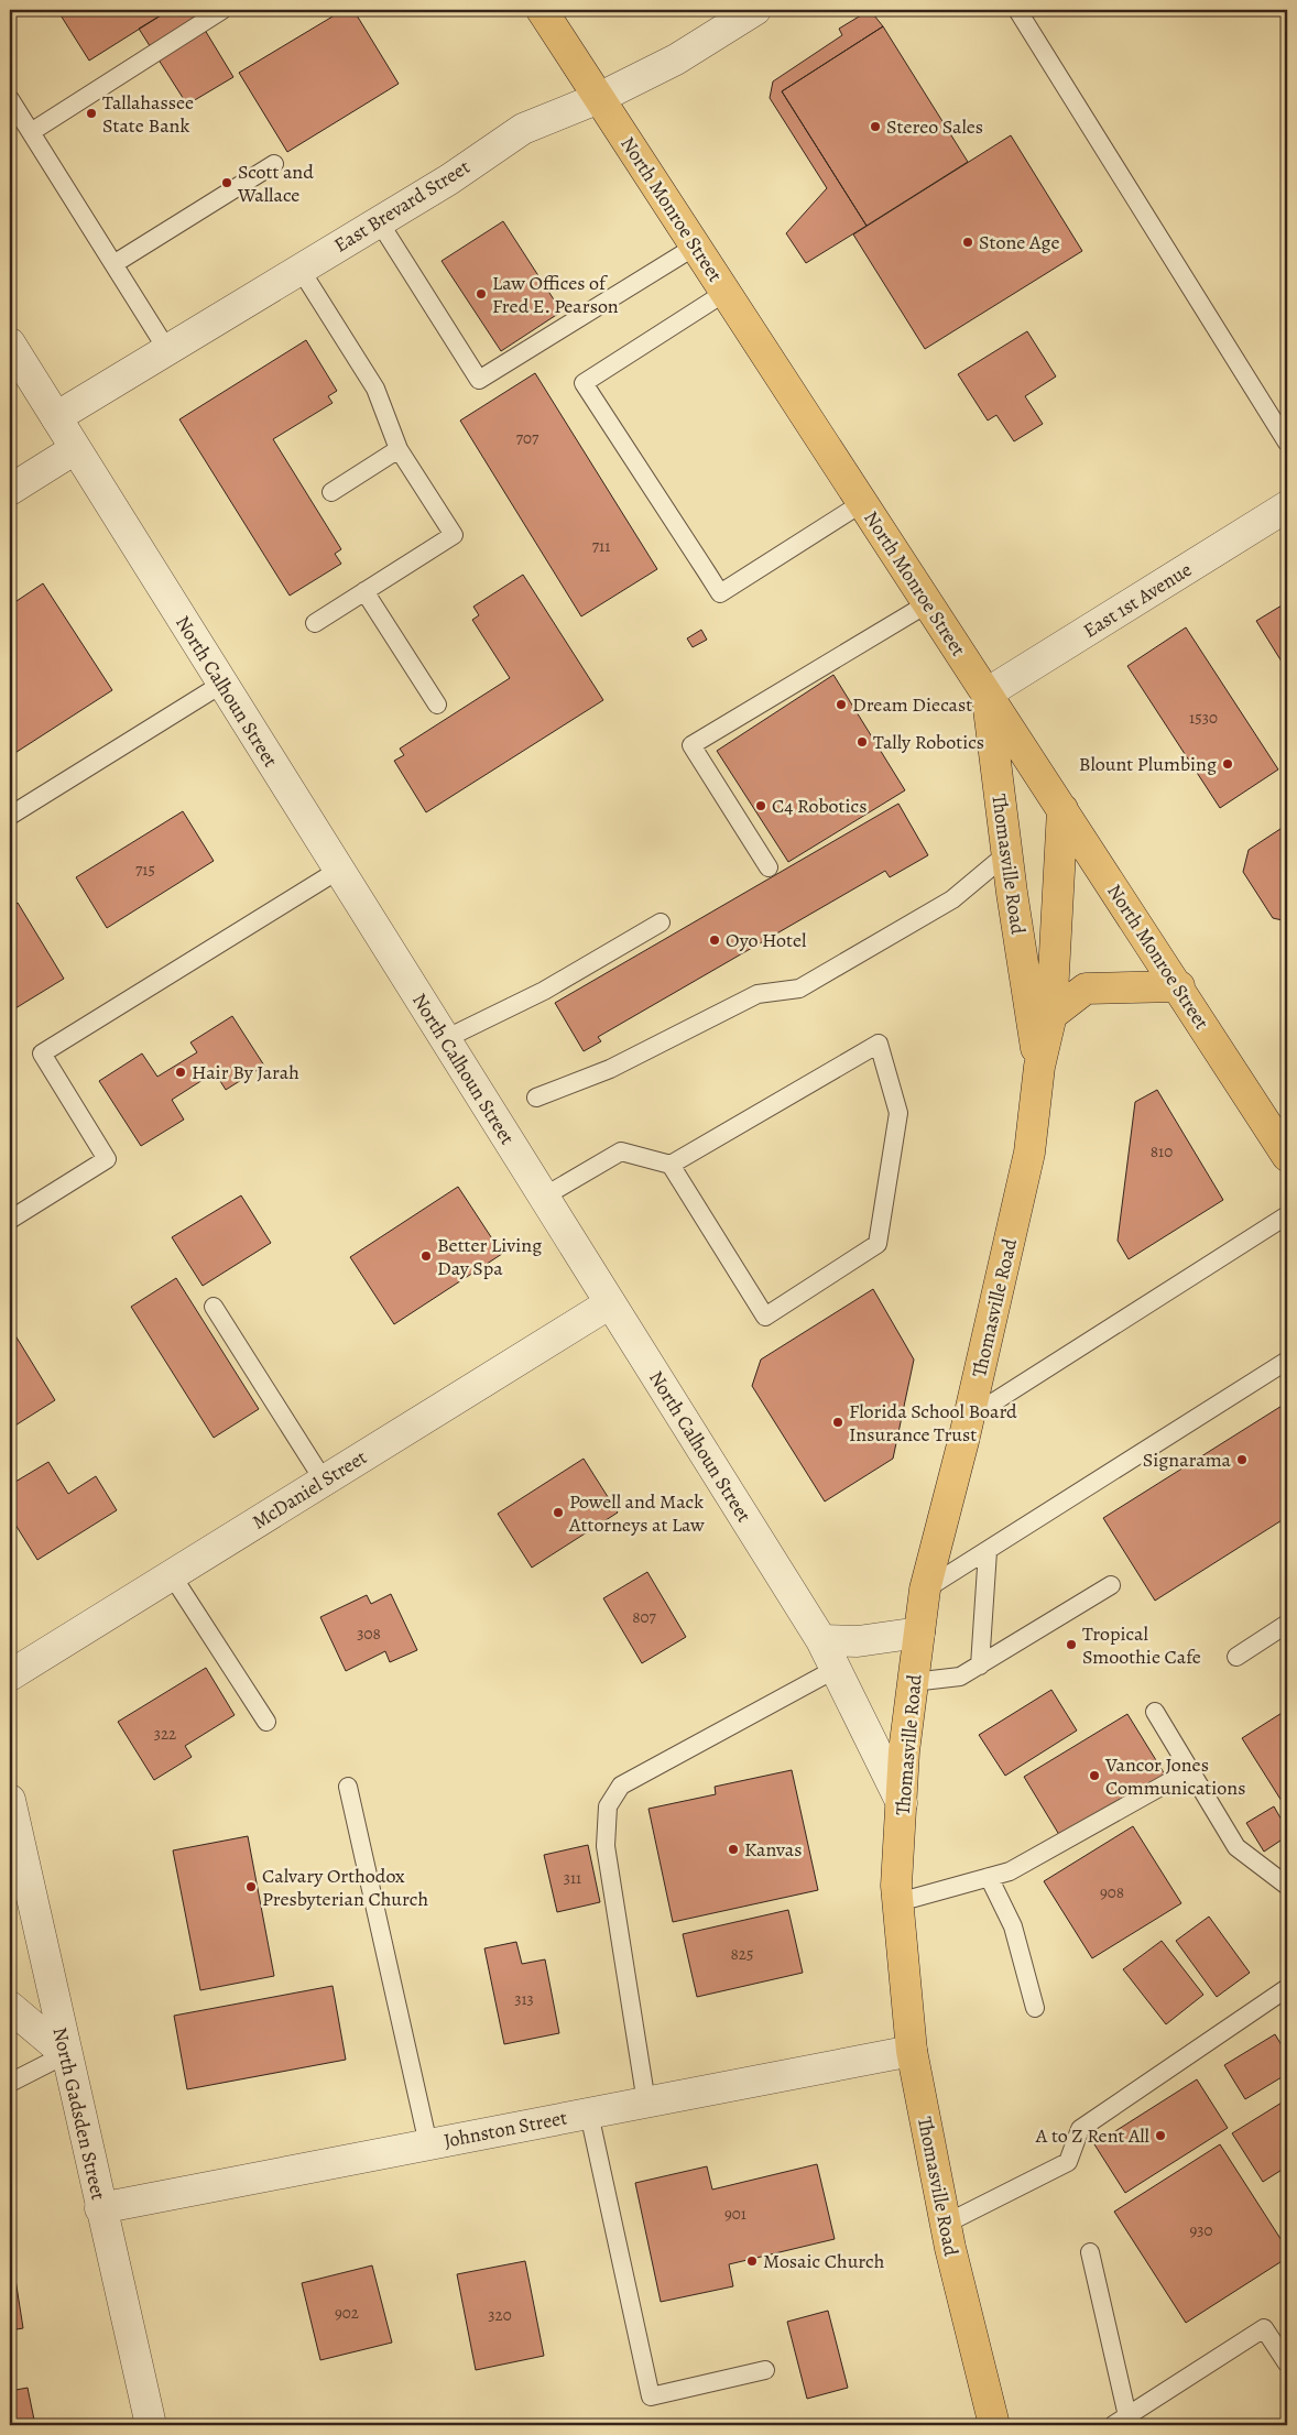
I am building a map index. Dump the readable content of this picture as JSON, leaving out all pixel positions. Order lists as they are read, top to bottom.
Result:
{
  "streets": {
    "main road": ["North Monroe Street", "Thomasville Road"],
    "street": [
      "East Brevard Street",
      "East 1st Avenue",
      "North Calhoun Street",
      "McDaniel Street",
      "North Gadsden Street",
      "Johnston Street"
    ]
  },
  "crossings": [
    ["East Brevard Street", "North Monroe Street"],
    ["East Brevard Street", "North Calhoun Street"],
    ["North Monroe Street", "East 1st Avenue"],
    ["North Monroe Street", "Thomasville Road"],
    ["East 1st Avenue", "Thomasville Road"],
    ["North Calhoun Street", "Thomasville Road"],
    ["North Calhoun Street", "McDaniel Street"],
    ["Thomasville Road", "Johnston Street"],
    ["North Gadsden Street", "Johnston Street"]
  ],
  "places": [
    "Tallahassee State Bank",
    "Stereo Sales",
    "Scott and Wallace",
    "Stone Age",
    "Law Offices of Fred E. Pearson",
    "Dream Diecast",
    "Tally Robotics",
    "Blount Plumbing",
    "C4 Robotics",
    "Oyo Hotel",
    "Hair By Jarah",
    "Better Living Day Spa",
    "Florida School Board Insurance Trust",
    "Signarama",
    "Powell and Mack Attorneys at Law",
    "Tropical Smoothie Cafe",
    "Vancor Jones Communications",
    "Kanvas",
    "Calvary Orthodox Presbyterian Church",
    "A to Z Rent All",
    "Mosaic Church"
  ],
  "house_numbers": [
    "707",
    "711",
    "1530",
    "715",
    "810",
    "807",
    "308",
    "322",
    "311",
    "908",
    "825",
    "313",
    "901",
    "930",
    "902",
    "320"
  ]
}
